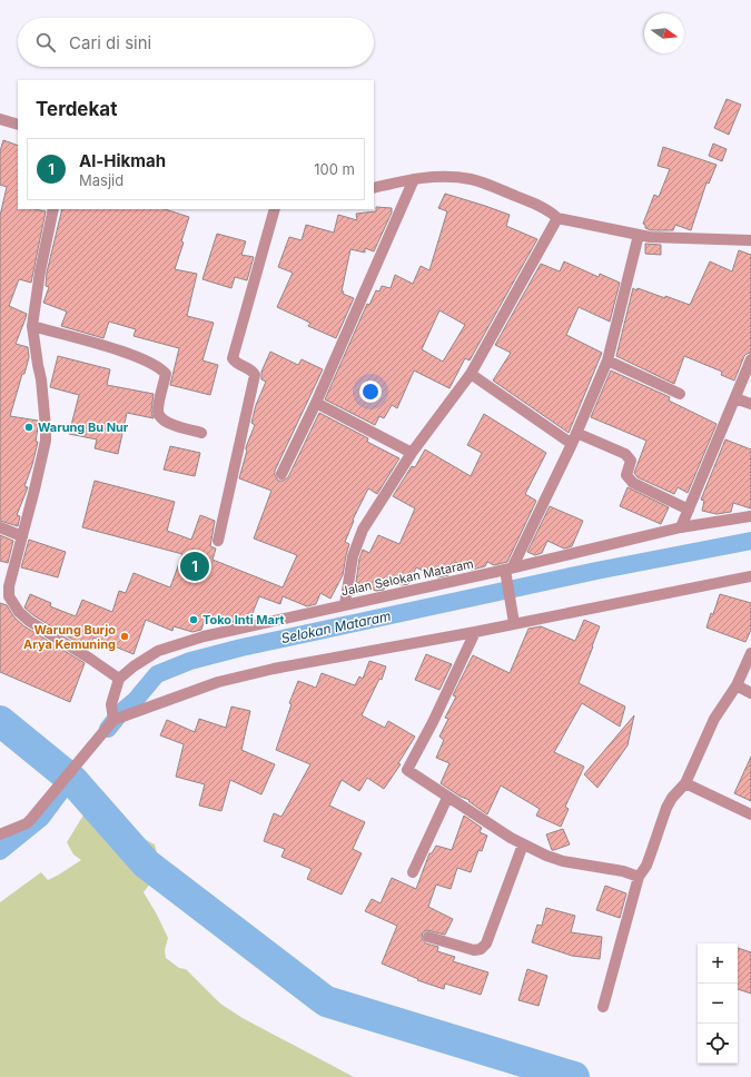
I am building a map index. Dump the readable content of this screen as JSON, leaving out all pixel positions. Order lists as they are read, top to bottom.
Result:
{
  "streets": {
    "street": ["Jalan Selokan Mataram"]
  },
  "water": ["Selokan Mataram"],
  "places": ["Warung Bu Nur", "Toko Inti Mart", "Warung Burjo Arya Kemuning"],
  "north": "right",
  "page": {
    "search": "Cari di sini",
    "heading": "Terdekat",
    "list": [
      {
        "mark": "1",
        "name": "Al-Hikmah",
        "note": "Masjid",
        "value": "100 m"
      }
    ],
    "pins": "1",
    "map_buttons": ["+", "−"]
  }
}
